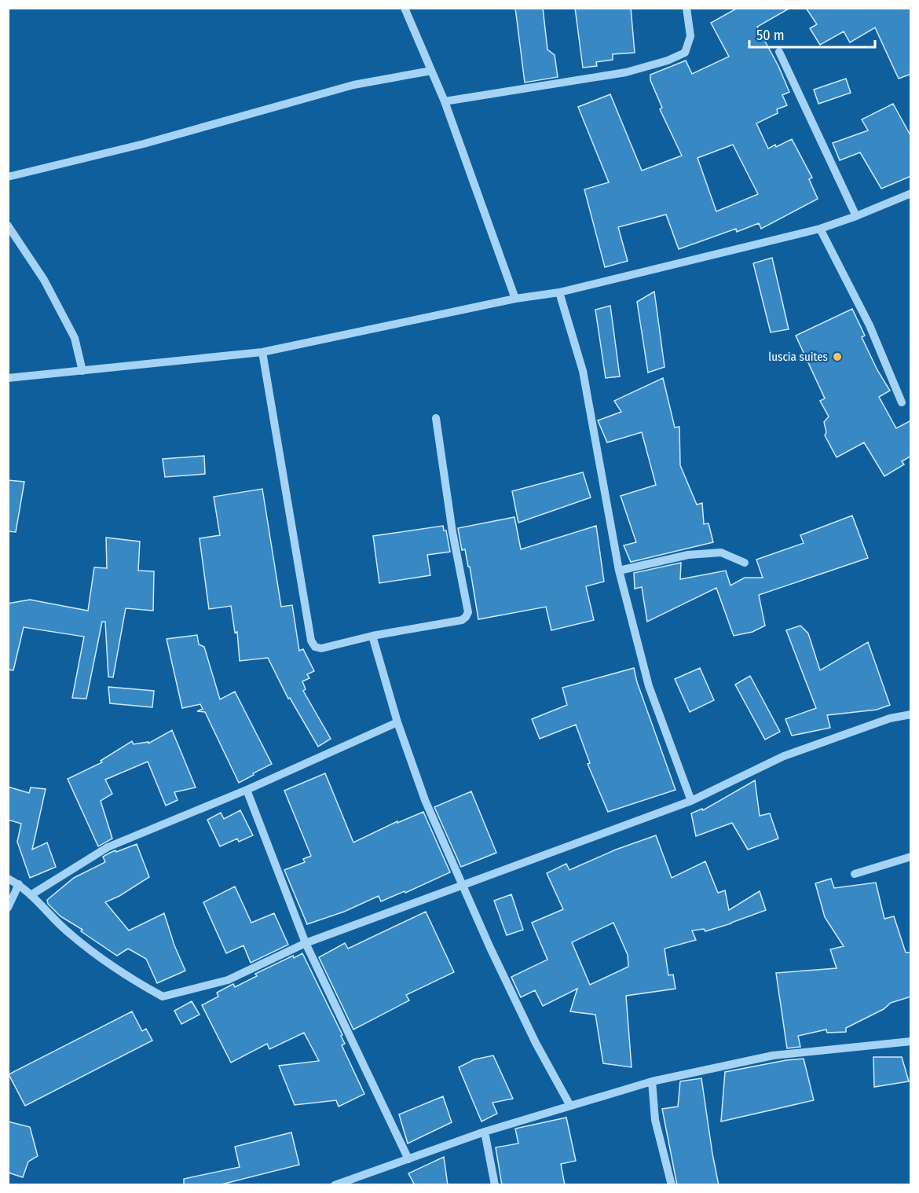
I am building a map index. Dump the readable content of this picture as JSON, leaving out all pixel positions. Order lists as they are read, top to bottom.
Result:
{
  "places": ["luscia suites"],
  "scale_bar": "50 m"
}
